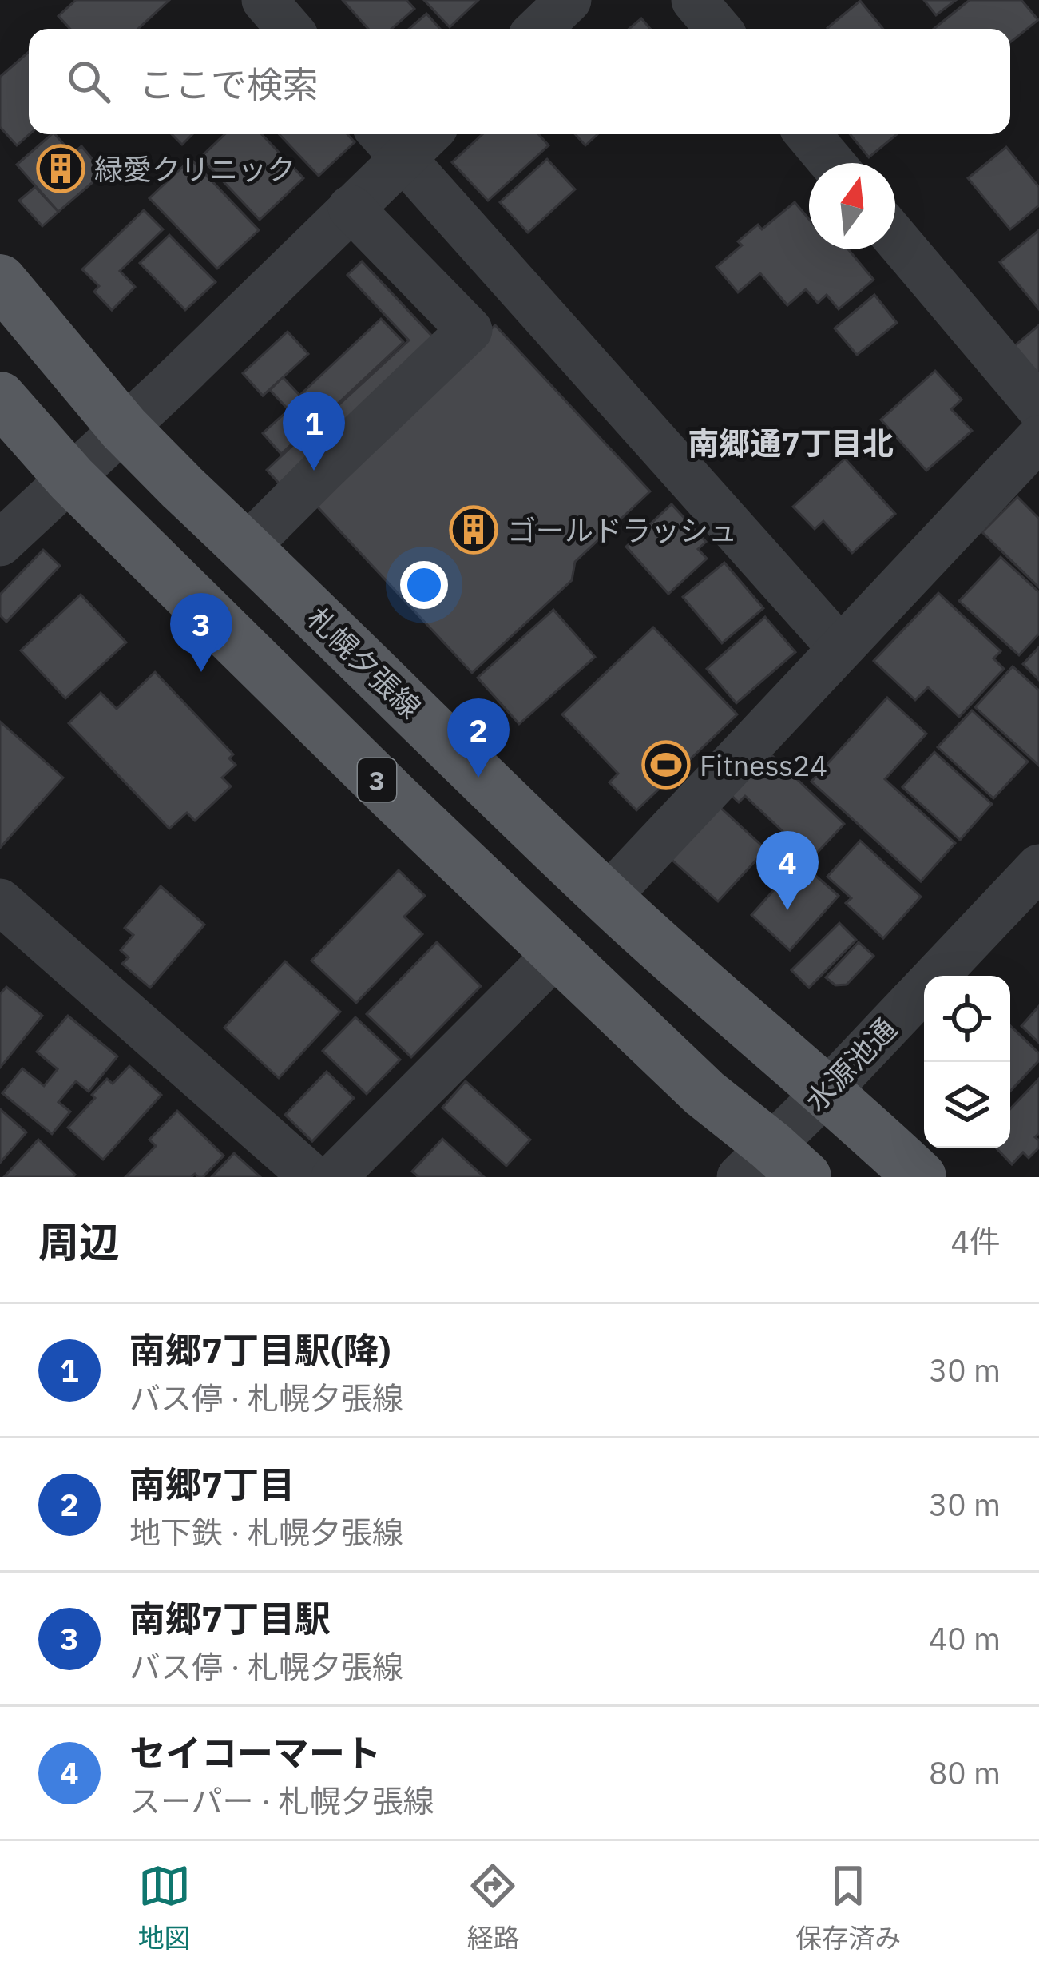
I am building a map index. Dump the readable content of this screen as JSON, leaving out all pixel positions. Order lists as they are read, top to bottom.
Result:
{
  "streets": {
    "main road": ["札幌夕張線", "3"],
    "street": ["水源池通"]
  },
  "crossings": [
    ["札幌夕張線", "水源池通"],
    ["3", "水源池通"]
  ],
  "districts": ["南郷通7丁目北"],
  "places": {
    "building": ["緑愛クリニック", "ゴールドラッシュ"],
    "sports": ["Fitness24"]
  },
  "north": "top",
  "page": {
    "search": "ここで検索",
    "pins": [
      "1",
      "3",
      "2",
      "4"
    ],
    "heading": ["周辺", "4件"],
    "list": [
      {
        "mark": "1",
        "name": "南郷7丁目駅(降)",
        "note": "バス停 · 札幌夕張線",
        "value": "30 m"
      },
      {
        "mark": "2",
        "name": "南郷7丁目",
        "note": "地下鉄 · 札幌夕張線",
        "value": "30 m"
      },
      {
        "mark": "3",
        "name": "南郷7丁目駅",
        "note": "バス停 · 札幌夕張線",
        "value": "40 m"
      },
      {
        "mark": "4",
        "name": "セイコーマート",
        "note": "スーパー · 札幌夕張線",
        "value": "80 m"
      }
    ],
    "nav": ["地図", "経路", "保存済み"]
  }
}
